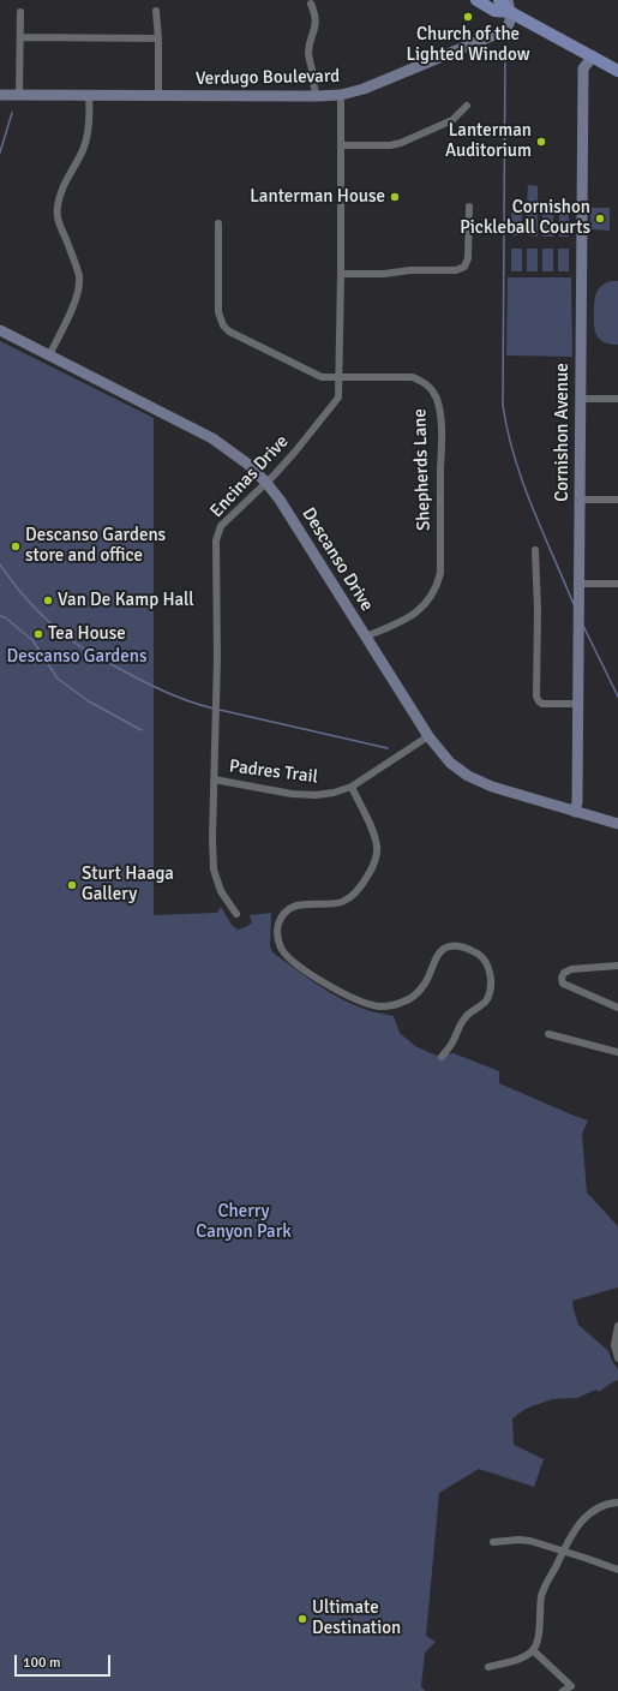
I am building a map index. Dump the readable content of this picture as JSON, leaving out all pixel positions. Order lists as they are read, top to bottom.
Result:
{
  "streets": {
    "street": [
      "Verdugo Boulevard",
      "Cornishon Avenue",
      "Shepherds Lane",
      "Encinas Drive",
      "Descanso Drive",
      "Padres Trail"
    ]
  },
  "crossings": [
    ["Verdugo Boulevard", "Encinas Drive"],
    ["Cornishon Avenue", "Descanso Drive"],
    ["Shepherds Lane", "Encinas Drive"],
    ["Shepherds Lane", "Descanso Drive"],
    ["Encinas Drive", "Descanso Drive"],
    ["Encinas Drive", "Padres Trail"],
    ["Descanso Drive", "Padres Trail"]
  ],
  "parks": ["Descanso Gardens", "Cherry Canyon Park"],
  "places": [
    "Church of the Lighted Window",
    "Lanterman Auditorium",
    "Lanterman House",
    "Cornishon Pickleball Courts",
    "Descanso Gardens store and office",
    "Van De Kamp Hall",
    "Tea House",
    "Sturt Haaga Gallery",
    "Ultimate Destination"
  ],
  "scale_bar": "100 m"
}
